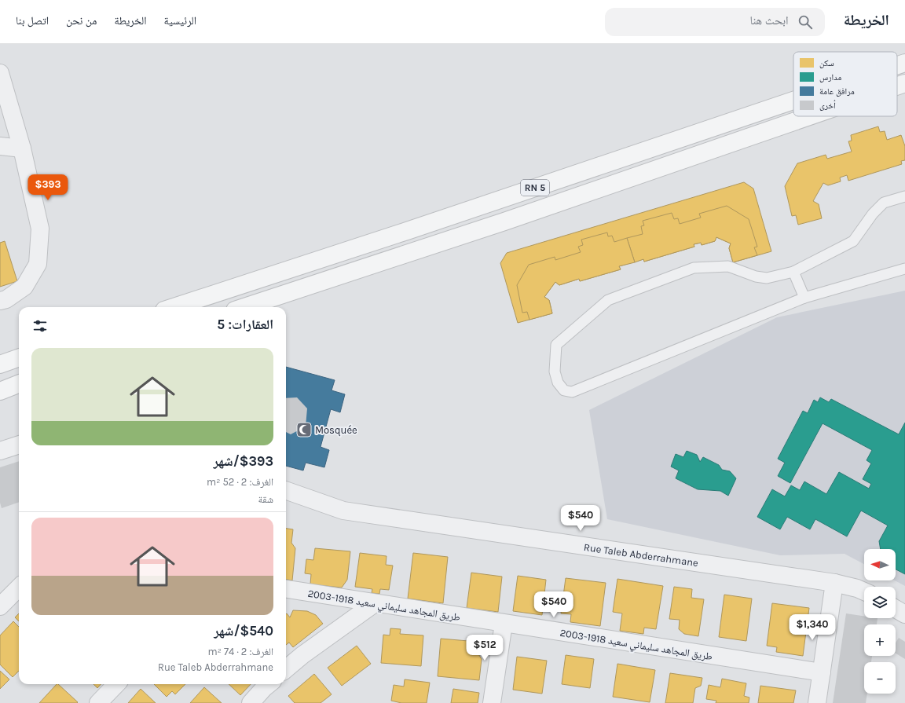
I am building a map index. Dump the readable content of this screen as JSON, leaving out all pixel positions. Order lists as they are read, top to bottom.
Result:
{
  "streets": {
    "main road": ["RN 5"],
    "street": ["Rue Taleb Abderrahmane", "طريق المجاهد سليماني سعيد 1918-2003"]
  },
  "places": {
    "mosque": ["Mosquée"]
  },
  "legend": [
    "سكن",
    "مدارس",
    "مرافق عامة",
    "أخرى"
  ],
  "north": "left",
  "page": {
    "header": "الخريطة",
    "search": "ابحث هنا",
    "nav": [
      "الرئيسية",
      "الخريطة",
      "من نحن",
      "اتصل بنا"
    ],
    "price": [
      "$393",
      "$540",
      "$540",
      "$1,340",
      "$512"
    ],
    "heading": "العقارات: 5",
    "list": [
      {
        "name": "$393/شهر",
        "note": "الغرف: 2 · 52 m² · شقة"
      },
      {
        "name": "$540/شهر",
        "note": "الغرف: 2 · 74 m² · Rue Taleb Abderrahmane"
      }
    ],
    "map_buttons": ["+", "−"]
  }
}
